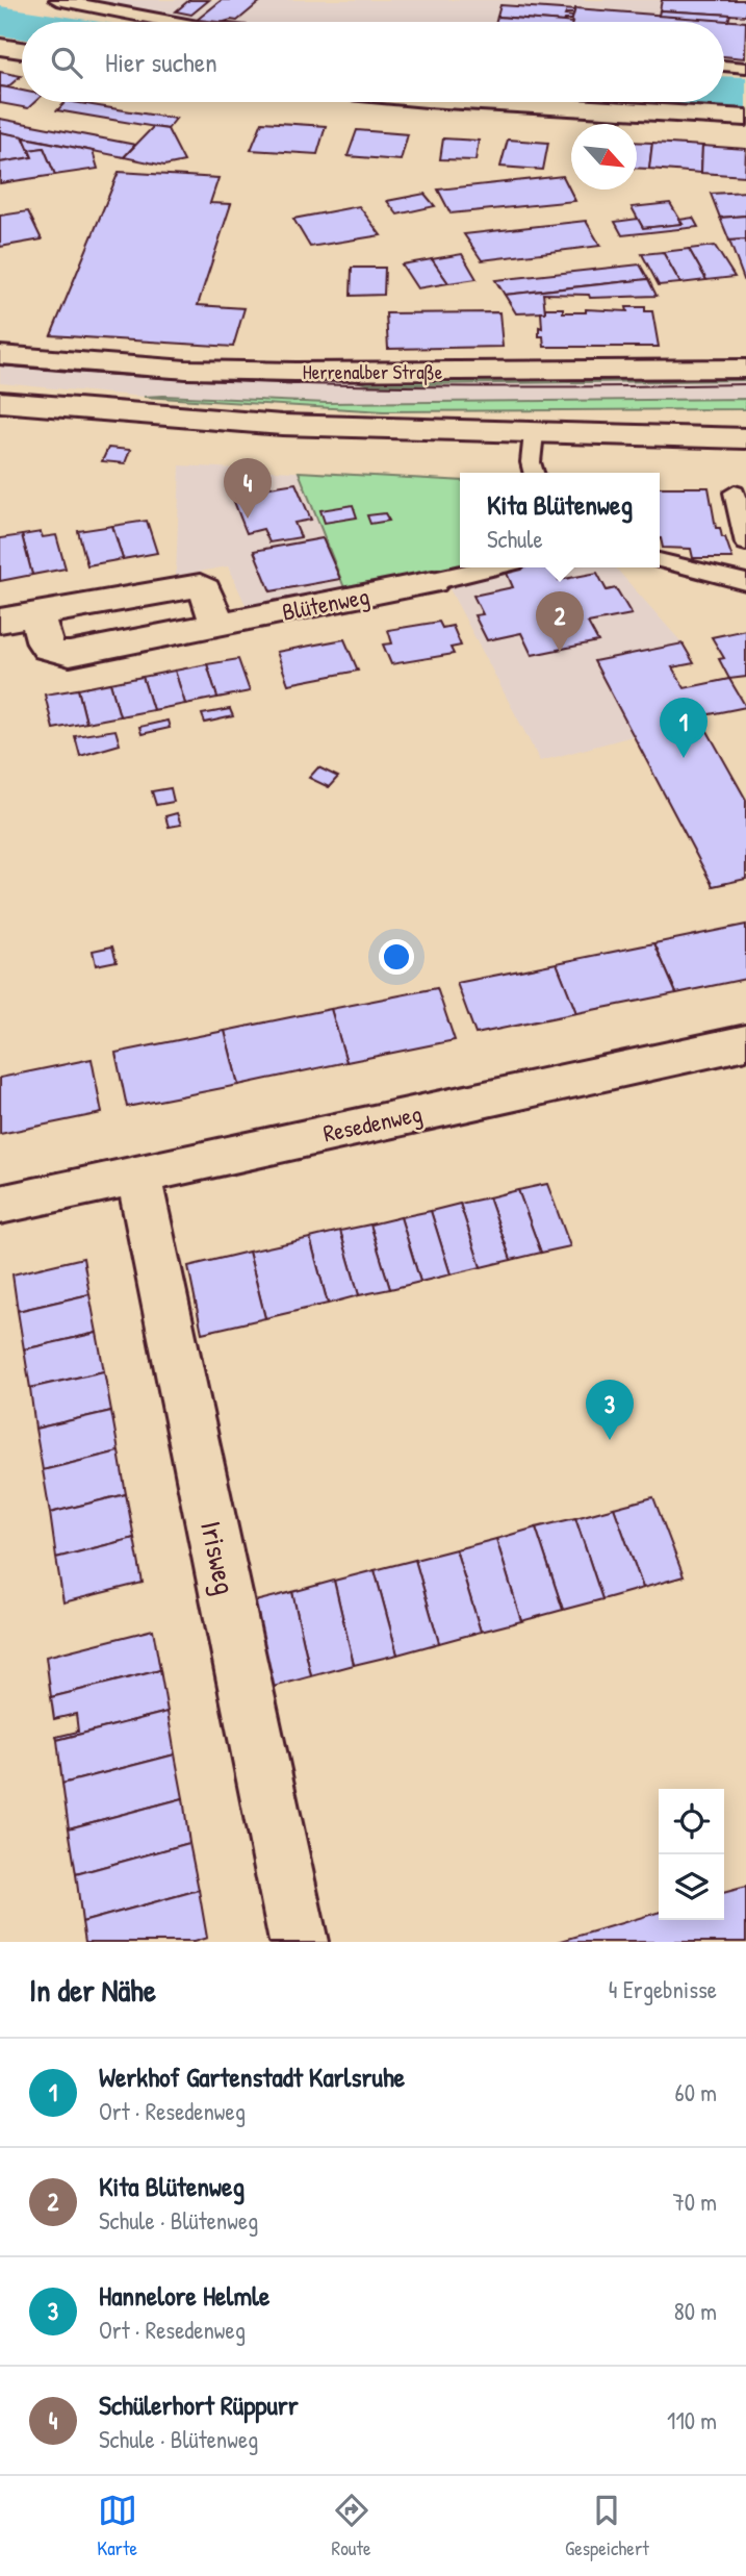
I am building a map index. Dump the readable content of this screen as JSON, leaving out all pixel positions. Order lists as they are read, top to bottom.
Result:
{
  "streets": {
    "street": [
      "Herrenalber Straße",
      "Blütenweg",
      "Resedenweg",
      "Irisweg"
    ]
  },
  "crossings": [
    ["Resedenweg", "Irisweg"]
  ],
  "north": "bottom right",
  "page": {
    "search": "Hier suchen",
    "pins": [
      "4",
      "2",
      "1",
      "3"
    ],
    "popup": ["Kita Blütenweg", "Schule"],
    "heading": ["In der Nähe", "4 Ergebnisse"],
    "list": [
      {
        "mark": "1",
        "name": "Werkhof Gartenstadt Karlsruhe",
        "note": "Ort · Resedenweg",
        "value": "60 m"
      },
      {
        "mark": "2",
        "name": "Kita Blütenweg",
        "note": "Schule · Blütenweg",
        "value": "70 m"
      },
      {
        "mark": "3",
        "name": "Hannelore Helmle",
        "note": "Ort · Resedenweg",
        "value": "80 m"
      },
      {
        "mark": "4",
        "name": "Schülerhort Rüppurr",
        "note": "Schule · Blütenweg",
        "value": "110 m"
      }
    ],
    "nav": ["Karte", "Route", "Gespeichert"]
  }
}
